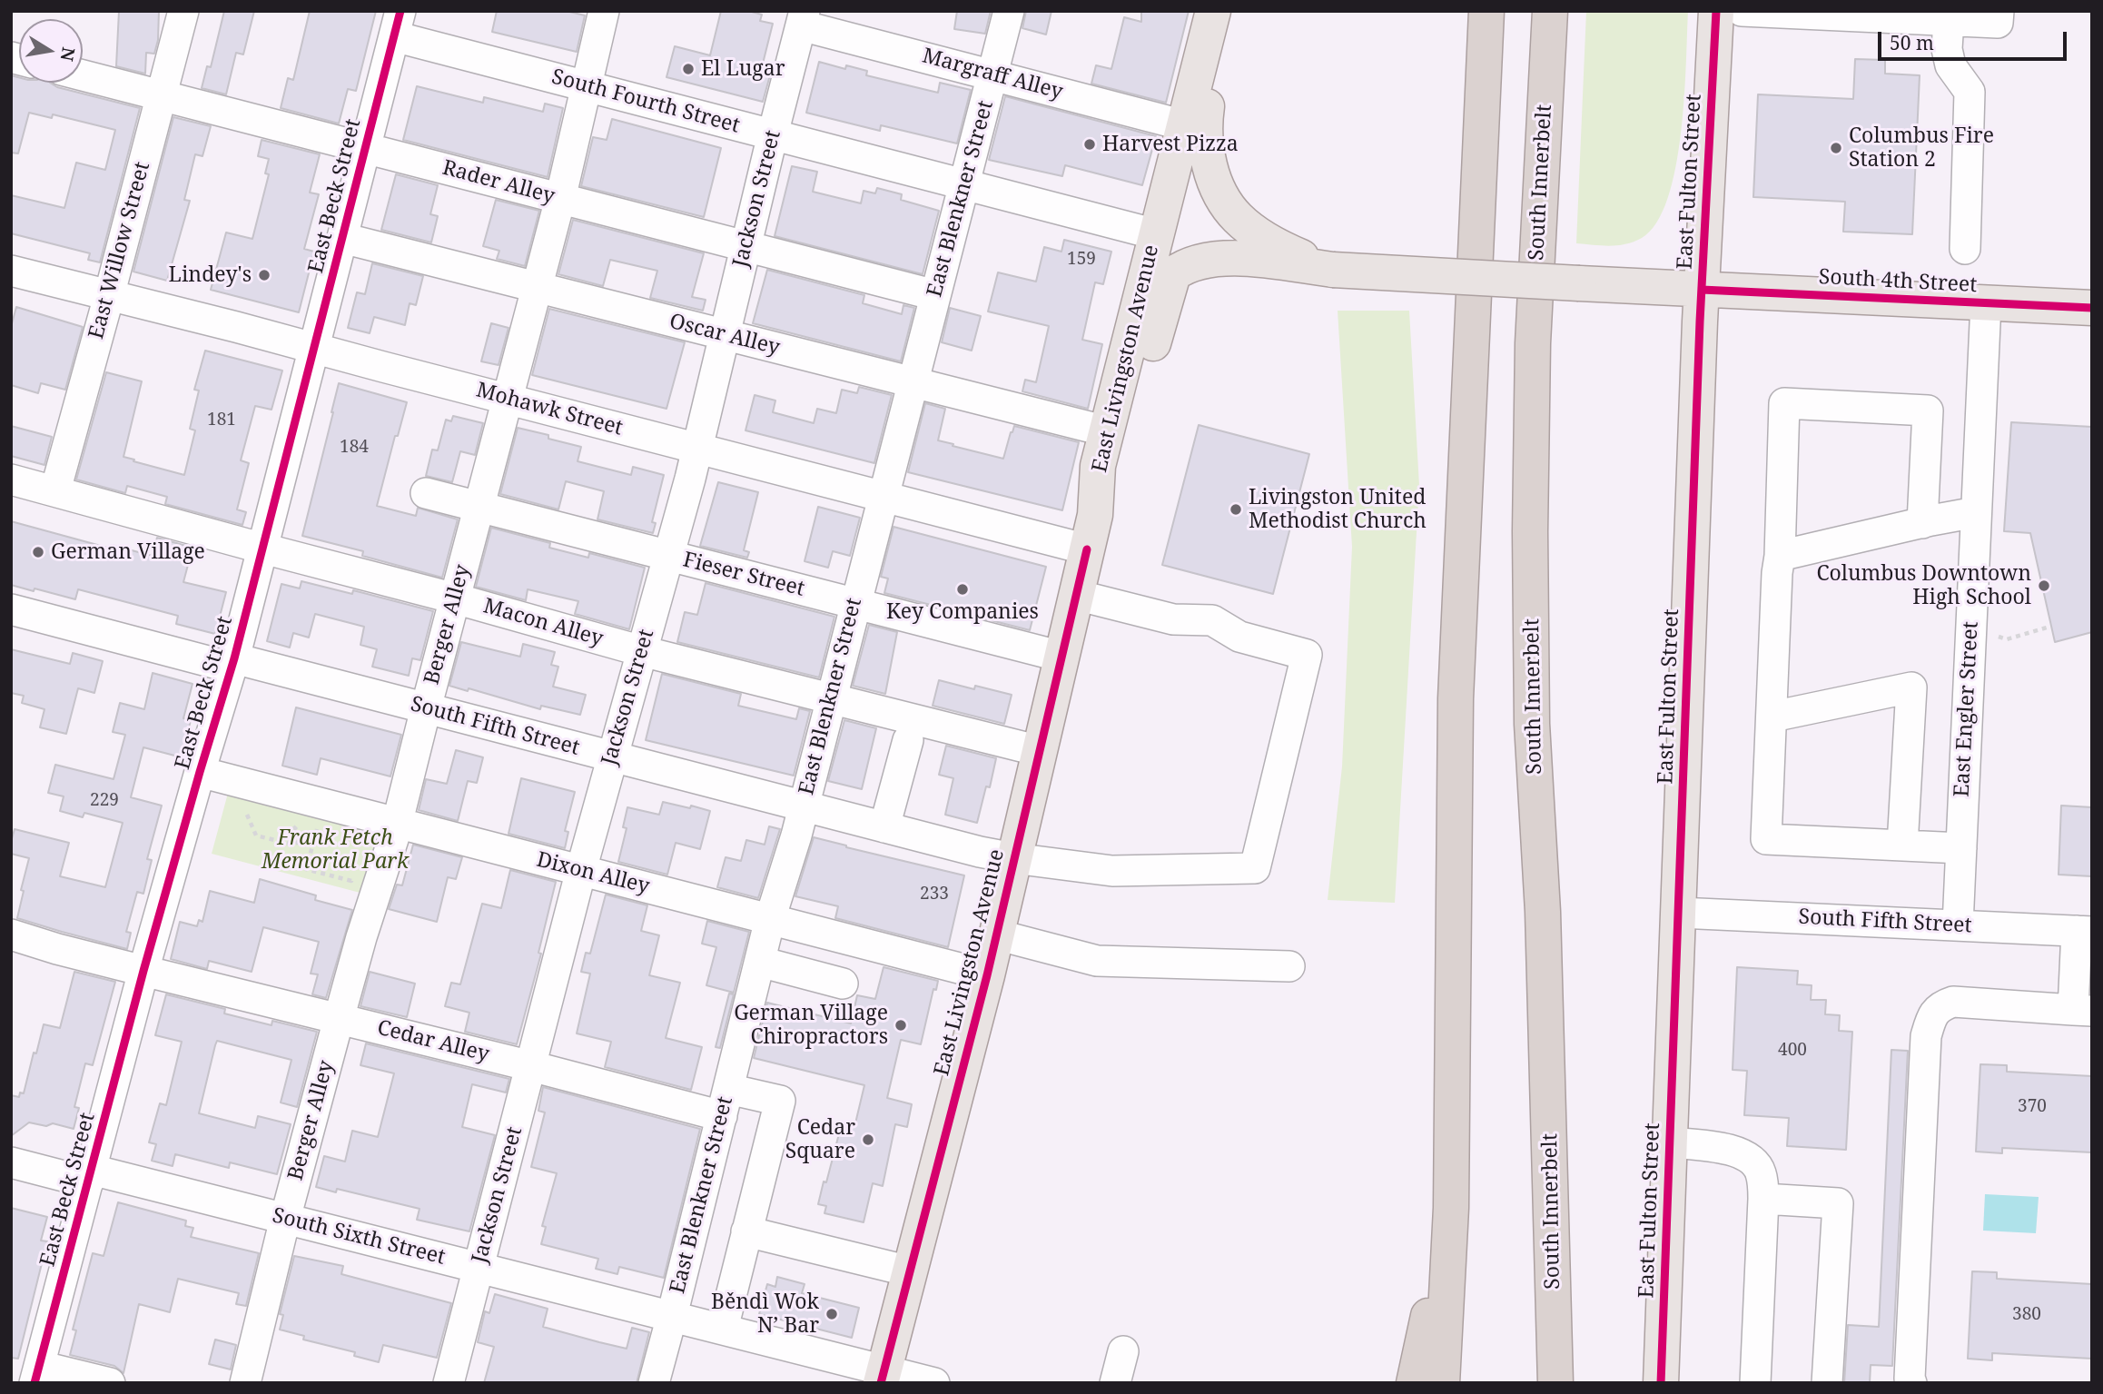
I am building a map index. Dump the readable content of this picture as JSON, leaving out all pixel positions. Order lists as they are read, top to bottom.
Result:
{
  "streets": {
    "highway": ["South Innerbelt"],
    "main road": ["East Fulton Street", "South 4th Street", "East Livingston Avenue"],
    "street": [
      "Margraff Alley",
      "South Fourth Street",
      "Rader Alley",
      "East Beck Street",
      "Jackson Street",
      "East Blenkner Street",
      "East Willow Street",
      "Oscar Alley",
      "Mohawk Street",
      "Fieser Street",
      "Macon Alley",
      "Berger Alley",
      "East Engler Street",
      "South Fifth Street",
      "Dixon Alley",
      "Cedar Alley",
      "South Sixth Street"
    ]
  },
  "crossings": [
    ["Margraff Alley", "Jackson Street"],
    ["Margraff Alley", "East Blenkner Street"],
    ["Margraff Alley", "South 4th Street"],
    ["Margraff Alley", "East Livingston Avenue"],
    ["South Fourth Street", "East Beck Street"],
    ["South Fourth Street", "Jackson Street"],
    ["South Fourth Street", "East Blenkner Street"],
    ["South Fourth Street", "East Livingston Avenue"],
    ["South Fourth Street", "Berger Alley"],
    ["East Fulton Street", "South 4th Street"],
    ["East Fulton Street", "South Fifth Street"],
    ["Rader Alley", "East Beck Street"],
    ["Rader Alley", "Jackson Street"],
    ["Rader Alley", "East Blenkner Street"],
    ["Rader Alley", "East Willow Street"],
    ["Rader Alley", "Berger Alley"],
    ["East Beck Street", "Oscar Alley"],
    ["East Beck Street", "Mohawk Street"],
    ["East Beck Street", "Macon Alley"],
    ["East Beck Street", "South Fifth Street"],
    ["East Beck Street", "Dixon Alley"],
    ["East Beck Street", "Cedar Alley"],
    ["East Beck Street", "South Sixth Street"],
    ["Jackson Street", "Oscar Alley"],
    ["Jackson Street", "Mohawk Street"],
    ["Jackson Street", "Fieser Street"],
    ["Jackson Street", "Macon Alley"],
    ["Jackson Street", "South Fifth Street"],
    ["Jackson Street", "Dixon Alley"],
    ["Jackson Street", "Cedar Alley"],
    ["Jackson Street", "South Sixth Street"],
    ["East Blenkner Street", "Oscar Alley"],
    ["East Blenkner Street", "Mohawk Street"],
    ["East Blenkner Street", "Fieser Street"],
    ["East Blenkner Street", "Macon Alley"],
    ["East Blenkner Street", "South Fifth Street"],
    ["East Blenkner Street", "Dixon Alley"],
    ["East Blenkner Street", "Cedar Alley"],
    ["East Blenkner Street", "South Sixth Street"],
    ["East Willow Street", "Mohawk Street"],
    ["East Willow Street", "Macon Alley"],
    ["South 4th Street", "East Livingston Avenue"],
    ["South 4th Street", "East Engler Street"],
    ["Oscar Alley", "East Livingston Avenue"],
    ["Oscar Alley", "Berger Alley"],
    ["East Livingston Avenue", "Mohawk Street"],
    ["East Livingston Avenue", "Fieser Street"],
    ["East Livingston Avenue", "Macon Alley"],
    ["East Livingston Avenue", "South Fifth Street"],
    ["East Livingston Avenue", "Dixon Alley"],
    ["East Livingston Avenue", "South Sixth Street"],
    ["Mohawk Street", "Berger Alley"],
    ["Fieser Street", "Berger Alley"],
    ["Macon Alley", "Berger Alley"],
    ["Berger Alley", "South Fifth Street"],
    ["Berger Alley", "Dixon Alley"],
    ["Berger Alley", "Cedar Alley"],
    ["Berger Alley", "South Sixth Street"],
    ["East Engler Street", "South Fifth Street"]
  ],
  "parks": ["Frank Fetch Memorial Park"],
  "places": [
    "El Lugar",
    "Harvest Pizza",
    "Columbus Fire Station 2",
    "Lindey's",
    "Livingston United Methodist Church",
    "German Village",
    "Columbus Downtown High School",
    "Key Companies",
    "German Village Chiropractors",
    "Cedar Square",
    "Běndì Wok N’ Bar"
  ],
  "house_numbers": [
    "159",
    "181",
    "184",
    "229",
    "233",
    "400",
    "370",
    "380"
  ],
  "scale_bar": "50 m",
  "north": "right"
}
